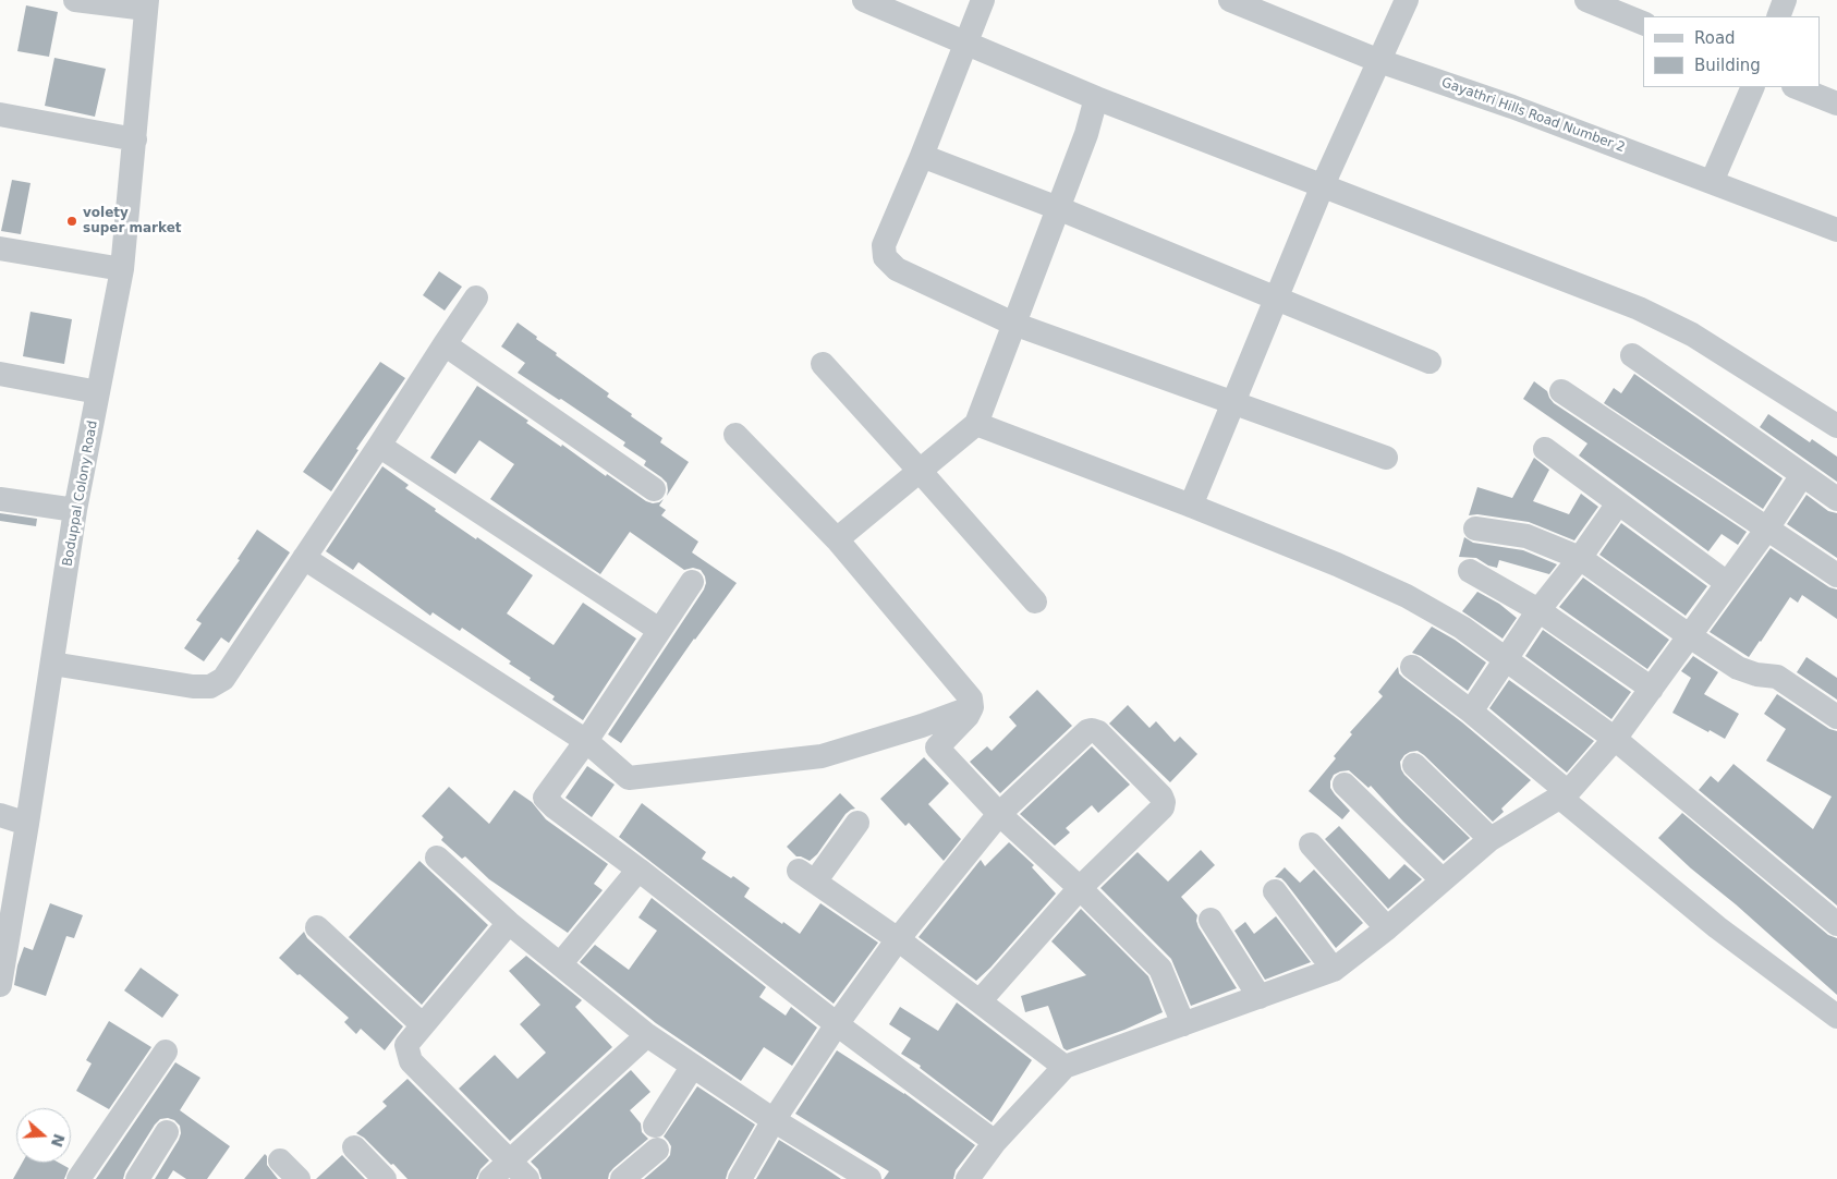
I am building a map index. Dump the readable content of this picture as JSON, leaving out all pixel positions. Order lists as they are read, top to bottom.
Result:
{
  "streets": {
    "street": ["Gayathri Hills Road Number 2", "Boduppal Colony Road"]
  },
  "places": ["volety super market"],
  "legend": ["Road", "Building"],
  "north": "right"
}
